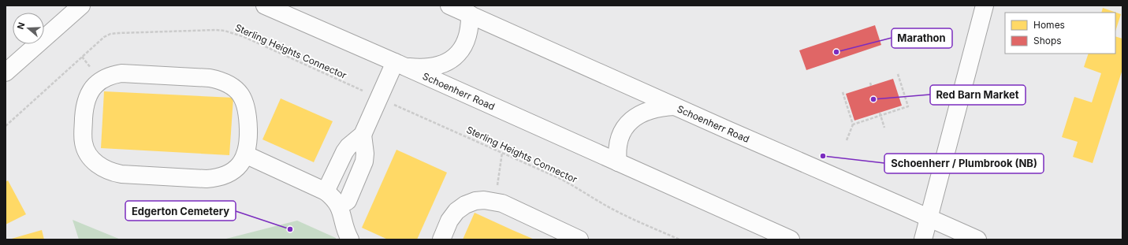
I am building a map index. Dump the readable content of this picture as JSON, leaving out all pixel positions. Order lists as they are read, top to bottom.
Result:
{
  "streets": {
    "main road": ["Schoenherr Road"],
    "path": ["Sterling Heights Connector"]
  },
  "places": [
    "Marathon",
    "Red Barn Market",
    "Schoenherr / Plumbrook (NB)",
    "Edgerton Cemetery"
  ],
  "legend": ["Homes", "Shops"],
  "north": "left"
}
